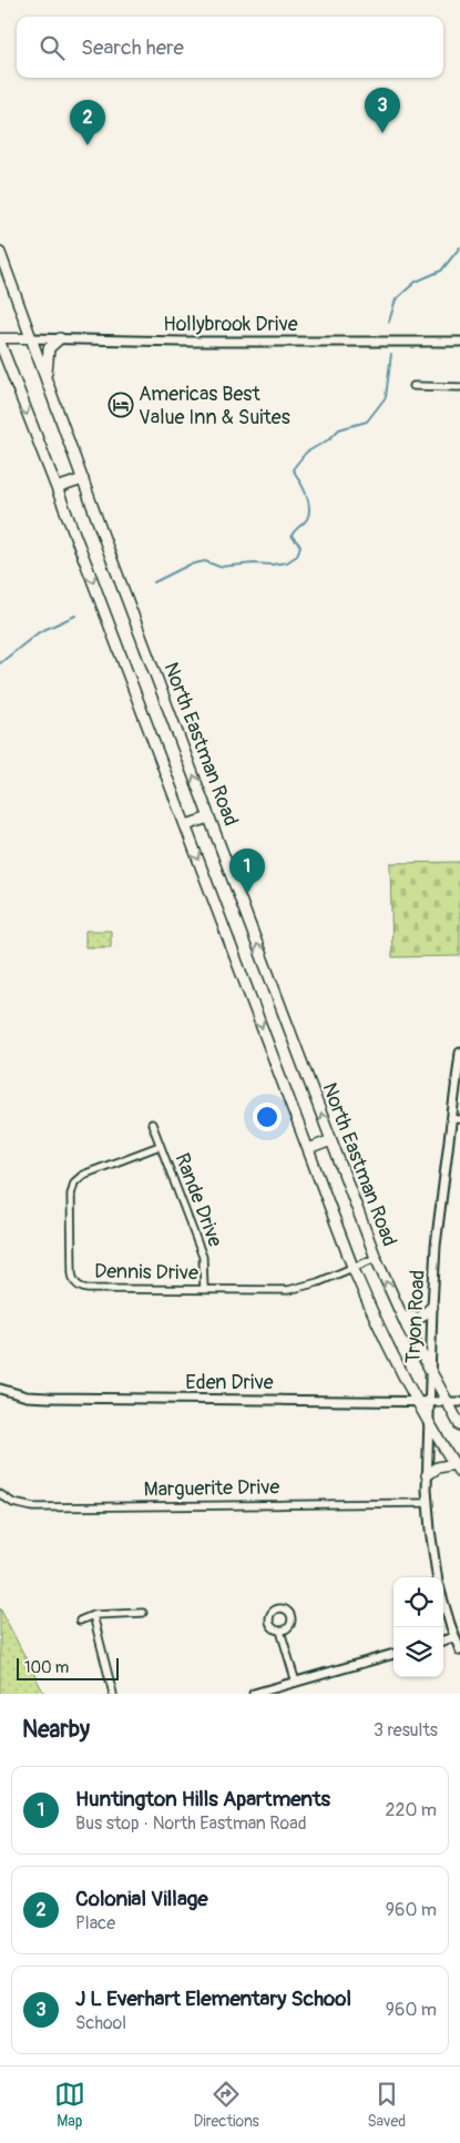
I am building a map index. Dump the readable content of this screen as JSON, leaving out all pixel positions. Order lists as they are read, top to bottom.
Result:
{
  "streets": {
    "main road": ["Hollybrook Drive", "North Eastman Road"],
    "street": [
      "Rande Drive",
      "Dennis Drive",
      "Tryon Road",
      "Eden Drive",
      "Marguerite Drive"
    ]
  },
  "crossings": [
    ["Hollybrook Drive", "North Eastman Road"],
    ["North Eastman Road", "Dennis Drive"],
    ["North Eastman Road", "Tryon Road"],
    ["North Eastman Road", "Eden Drive"],
    ["Rande Drive", "Dennis Drive"],
    ["Tryon Road", "Eden Drive"],
    ["Tryon Road", "Marguerite Drive"]
  ],
  "places": {
    "hotel": ["Americas Best Value Inn & Suites"]
  },
  "scale_bar": "100 m",
  "page": {
    "search": "Search here",
    "pins": ["3", "2", "1"],
    "scale": "100 m",
    "heading": ["Nearby", "3 results"],
    "list": [
      {
        "mark": "1",
        "name": "Huntington Hills Apartments",
        "note": "Bus stop · North Eastman Road",
        "value": "220 m"
      },
      {
        "mark": "2",
        "name": "Colonial Village",
        "note": "Place",
        "value": "960 m"
      },
      {
        "mark": "3",
        "name": "J L Everhart Elementary School",
        "note": "School",
        "value": "960 m"
      }
    ],
    "nav": ["Map", "Directions", "Saved"]
  }
}
